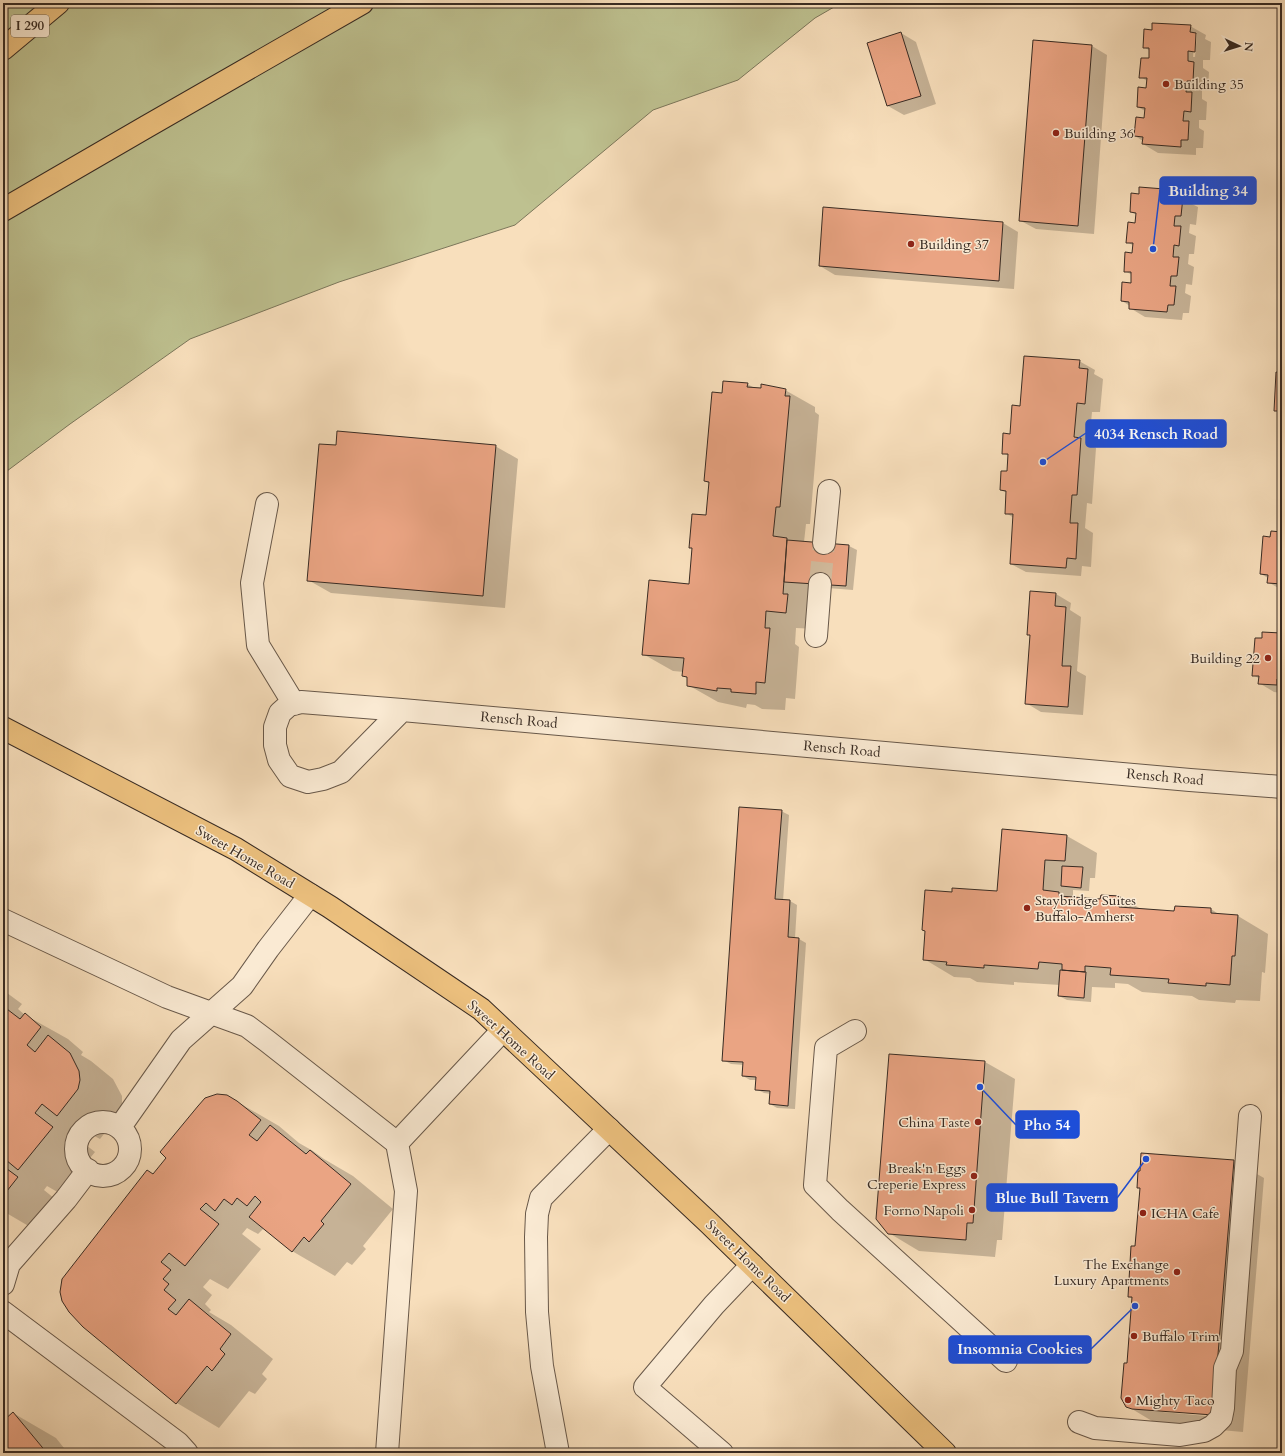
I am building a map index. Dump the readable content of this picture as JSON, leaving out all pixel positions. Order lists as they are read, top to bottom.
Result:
{
  "streets": {
    "main road": ["I 290", "Sweet Home Road"],
    "street": ["Rensch Road"]
  },
  "places": [
    "Building 35",
    "Building 36",
    "Building 37",
    "Building 34",
    "4034 Rensch Road",
    "Building 22",
    "Staybridge Suites Buffalo-Amherst",
    "Pho 54",
    "China Taste",
    "Blue Bull Tavern",
    "Break'n Eggs Creperie Express",
    "Forno Napoli",
    "ICHA Cafe",
    "The Exchange Luxury Apartments",
    "Insomnia Cookies",
    "Buffalo Trim",
    "Mighty Taco"
  ],
  "north": "right"
}
